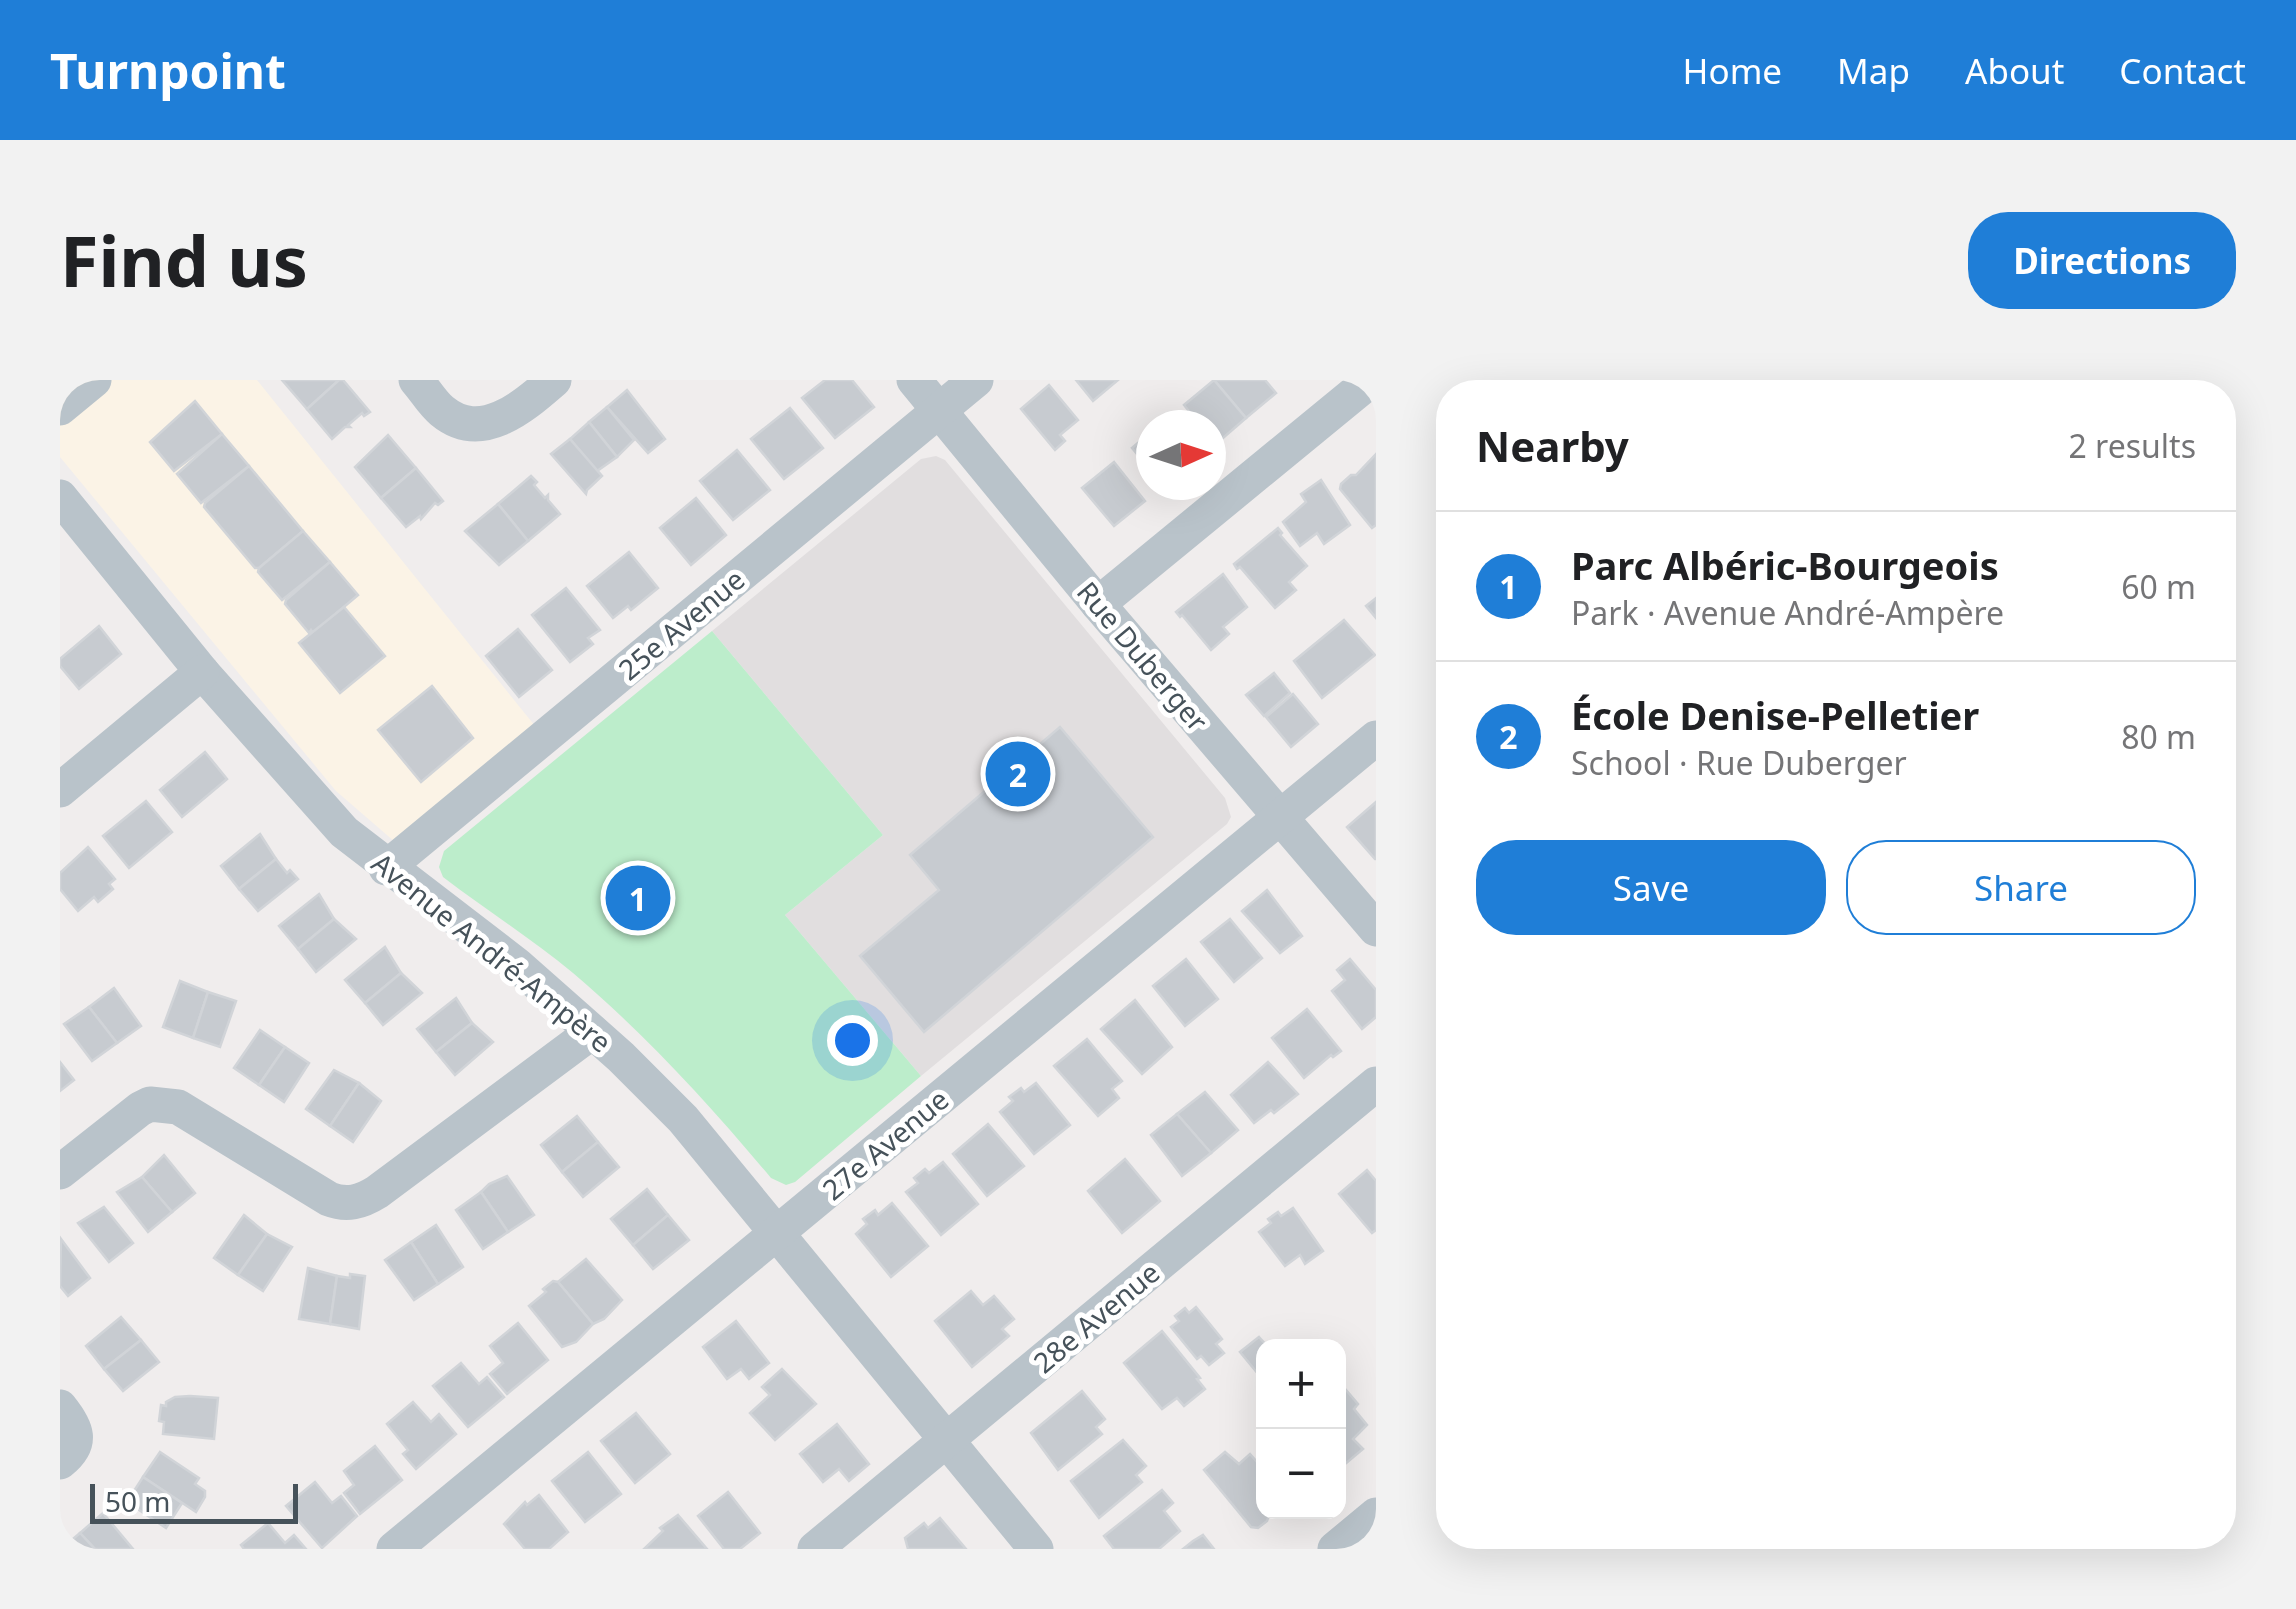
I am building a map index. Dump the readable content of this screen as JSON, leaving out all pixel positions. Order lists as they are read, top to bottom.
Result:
{
  "streets": {
    "street": [
      "25e Avenue",
      "Rue Duberger",
      "Avenue André-Ampère",
      "27e Avenue",
      "28e Avenue"
    ]
  },
  "crossings": [
    ["25e Avenue", "Rue Duberger"],
    ["25e Avenue", "Avenue André-Ampère"],
    ["Rue Duberger", "27e Avenue"],
    ["Avenue André-Ampère", "27e Avenue"],
    ["Avenue André-Ampère", "28e Avenue"]
  ],
  "scale_bar": "50 m",
  "north": "right",
  "page": {
    "header": "Turnpoint",
    "nav": [
      "Home",
      "Map",
      "About",
      "Contact"
    ],
    "title": "Find us",
    "buttons": [
      "Directions",
      ["Save", "Share"]
    ],
    "heading": ["Nearby", "2 results"],
    "list": [
      {
        "mark": "1",
        "name": "Parc Albéric-Bourgeois",
        "note": "Park · Avenue André-Ampère",
        "value": "60 m"
      },
      {
        "mark": "2",
        "name": "École Denise-Pelletier",
        "note": "School · Rue Duberger",
        "value": "80 m"
      }
    ],
    "pins": ["2", "1"],
    "map_buttons": ["+", "−"],
    "scale": "50 m"
  }
}
